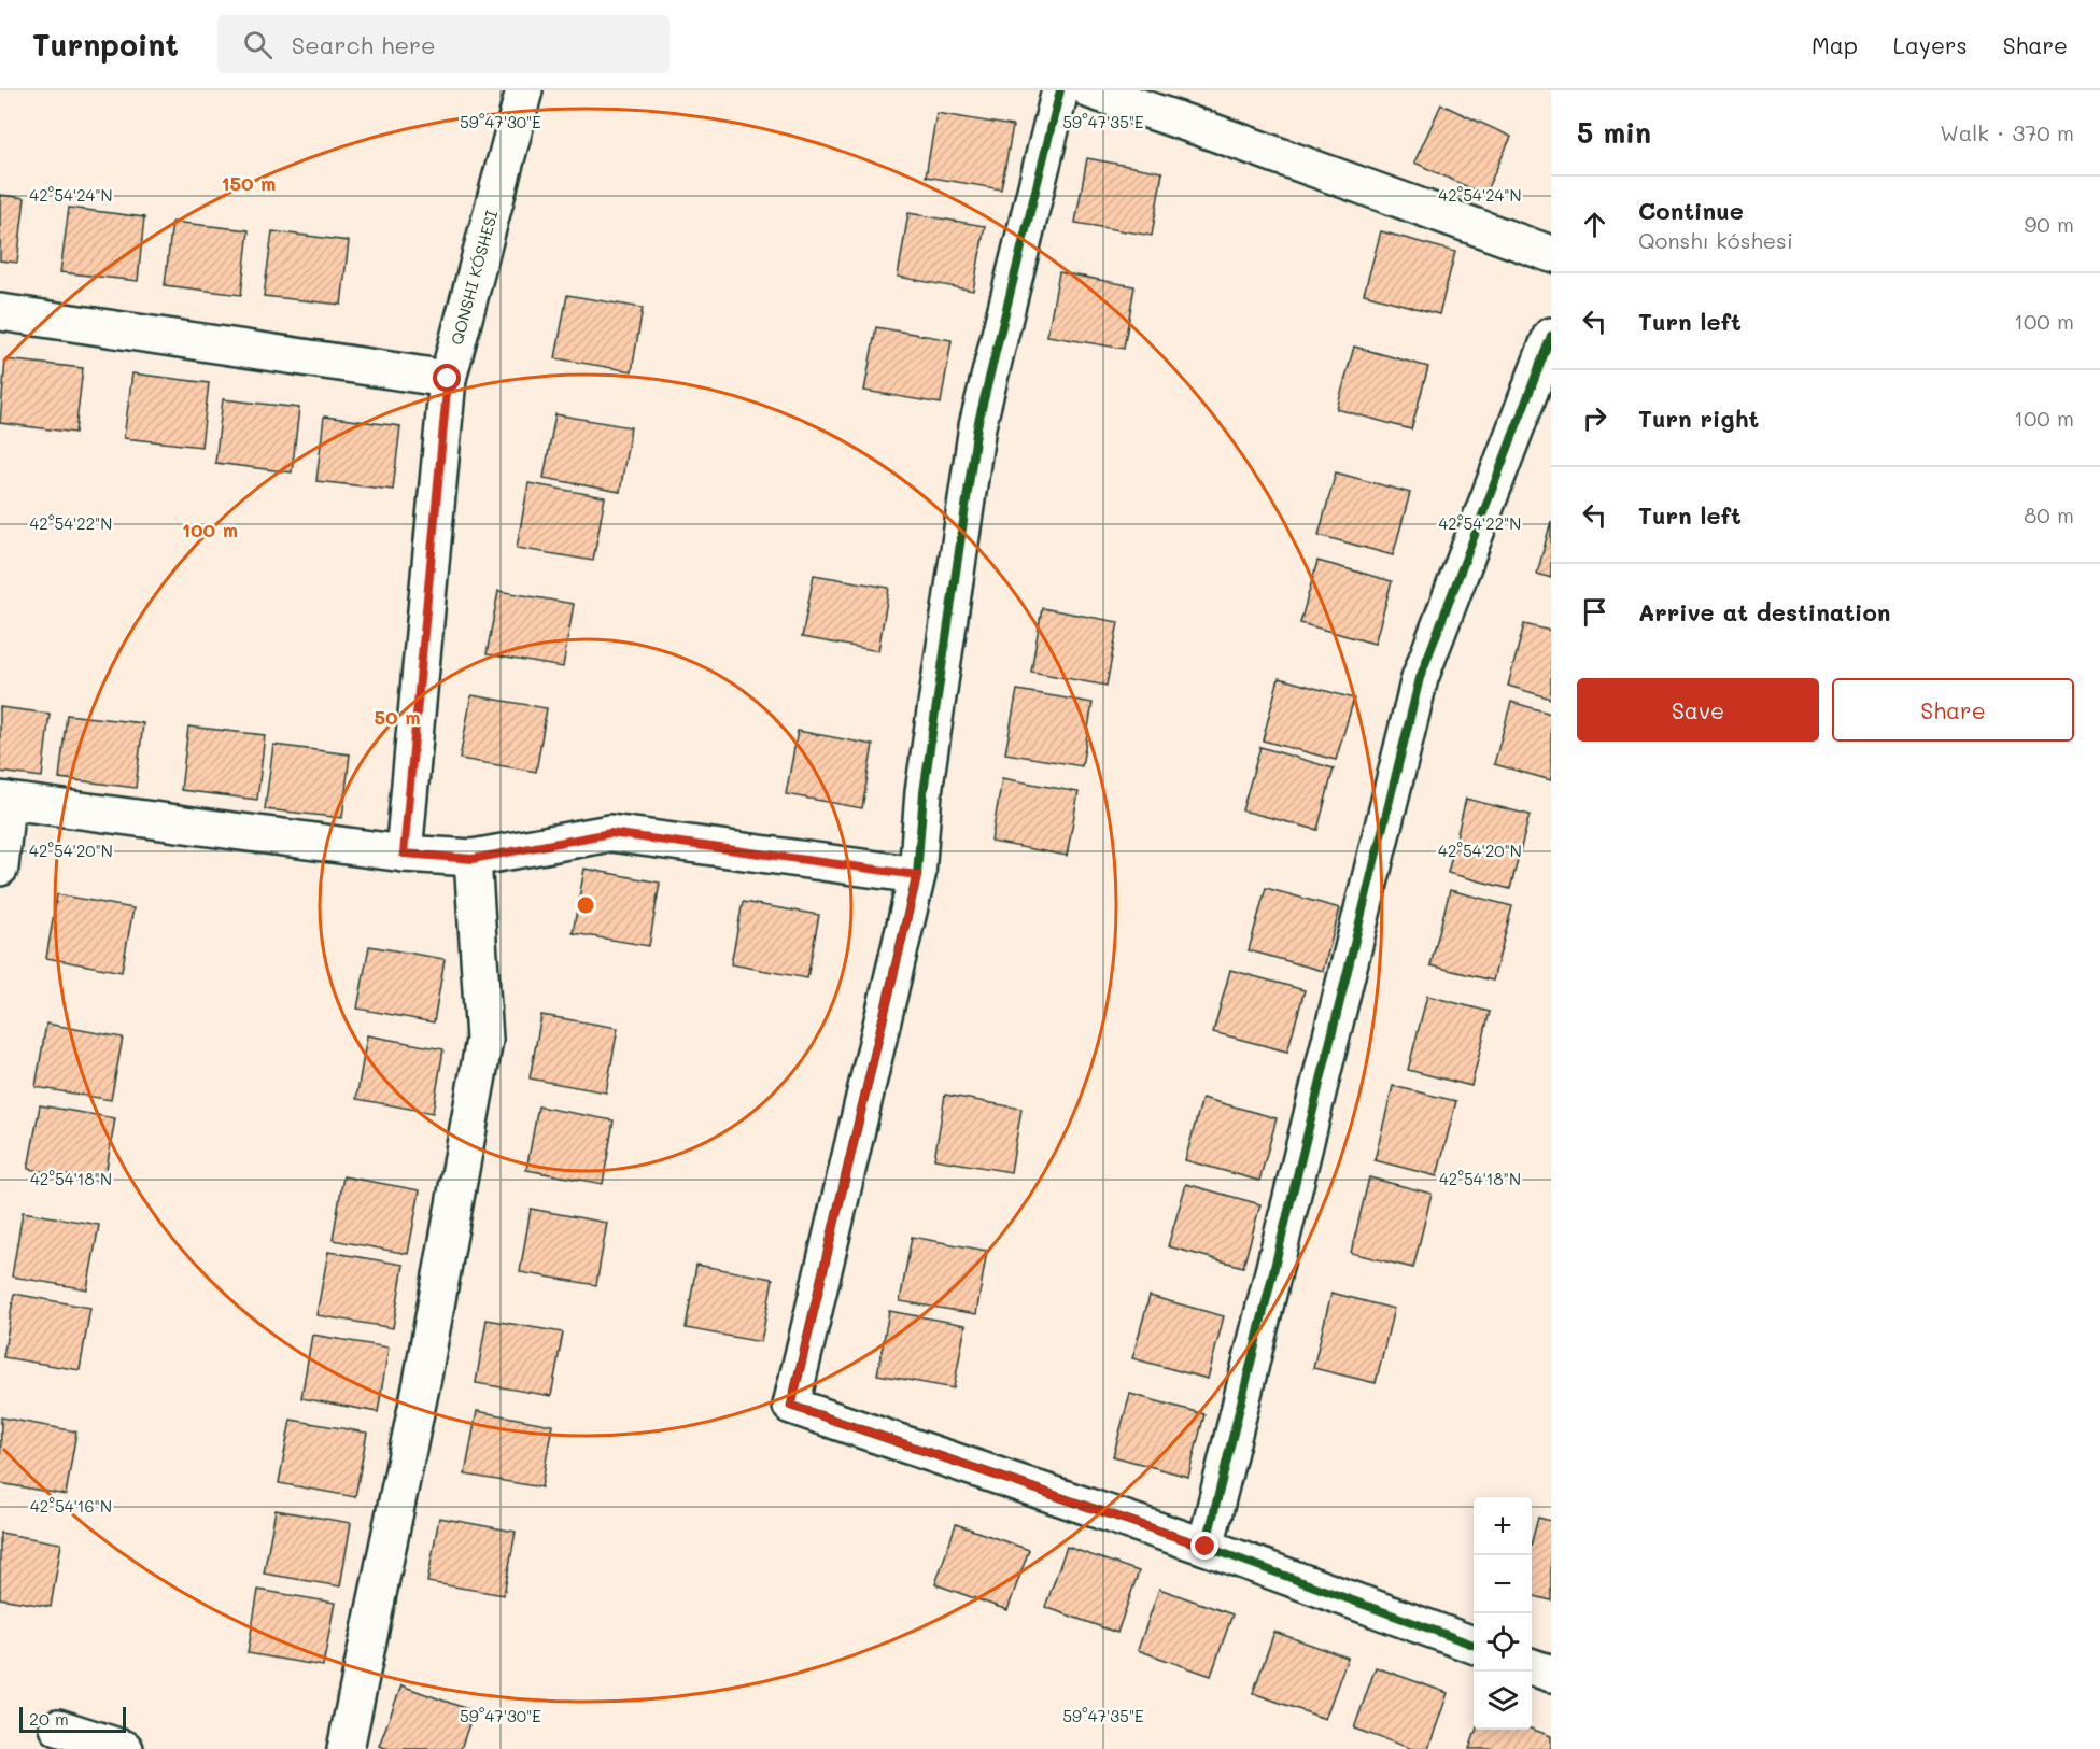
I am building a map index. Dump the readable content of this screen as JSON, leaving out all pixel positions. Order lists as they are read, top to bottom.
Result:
{
  "scale_bar": "20 m",
  "page": {
    "header": "Turnpoint",
    "search": "Search here",
    "nav": ["Map", "Layers", "Share"],
    "heading": ["5 min", "Walk · 370 m"],
    "list": [
      ["Continue", "Qonshı kóshesi", "90 m"],
      ["Turn left", "100 m"],
      ["Turn right", "100 m"],
      ["Turn left", "80 m"],
      "Arrive at destination"
    ],
    "buttons": ["Save", "Share"],
    "map_buttons": ["+", "−"],
    "scale": "20 m"
  },
  "coordinates": [
    "59°47'30\"E",
    "59°47'35\"E",
    "42°54'24\"N",
    "42°54'22\"N",
    "42°54'20\"N",
    "42°54'18\"N",
    "42°54'16\"N"
  ],
  "rings": ["150 m", "100 m", "50 m"]
}
